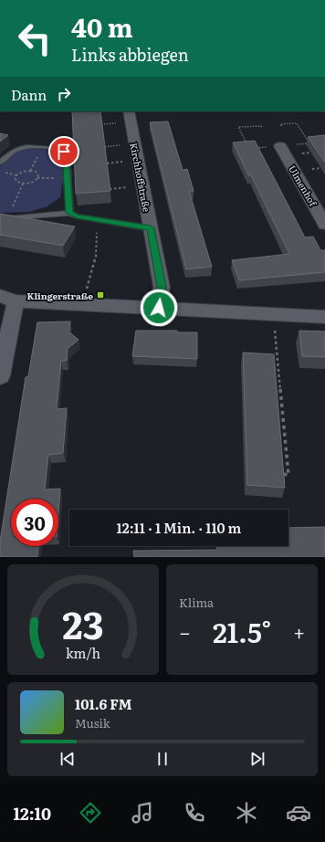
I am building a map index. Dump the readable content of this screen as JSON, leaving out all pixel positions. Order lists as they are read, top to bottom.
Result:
{
  "streets": {
    "street": ["Kirchhoffstraße", "Ulmenhof"]
  },
  "places": {
    "transit": ["Klingerstraße"]
  },
  "page": {
    "turn": ["40 m", "Links abbiegen"],
    "then": "Dann",
    "limit": "30",
    "trip": "12:11 · 1 Min. · 110 m",
    "tile": "Klima",
    "heat": ["−", "21.5°", "+"],
    "song": ["101.6 FM", "Musik"],
    "tabs": "12:10",
    "gauge": ["23", "km/h"]
  }
}
